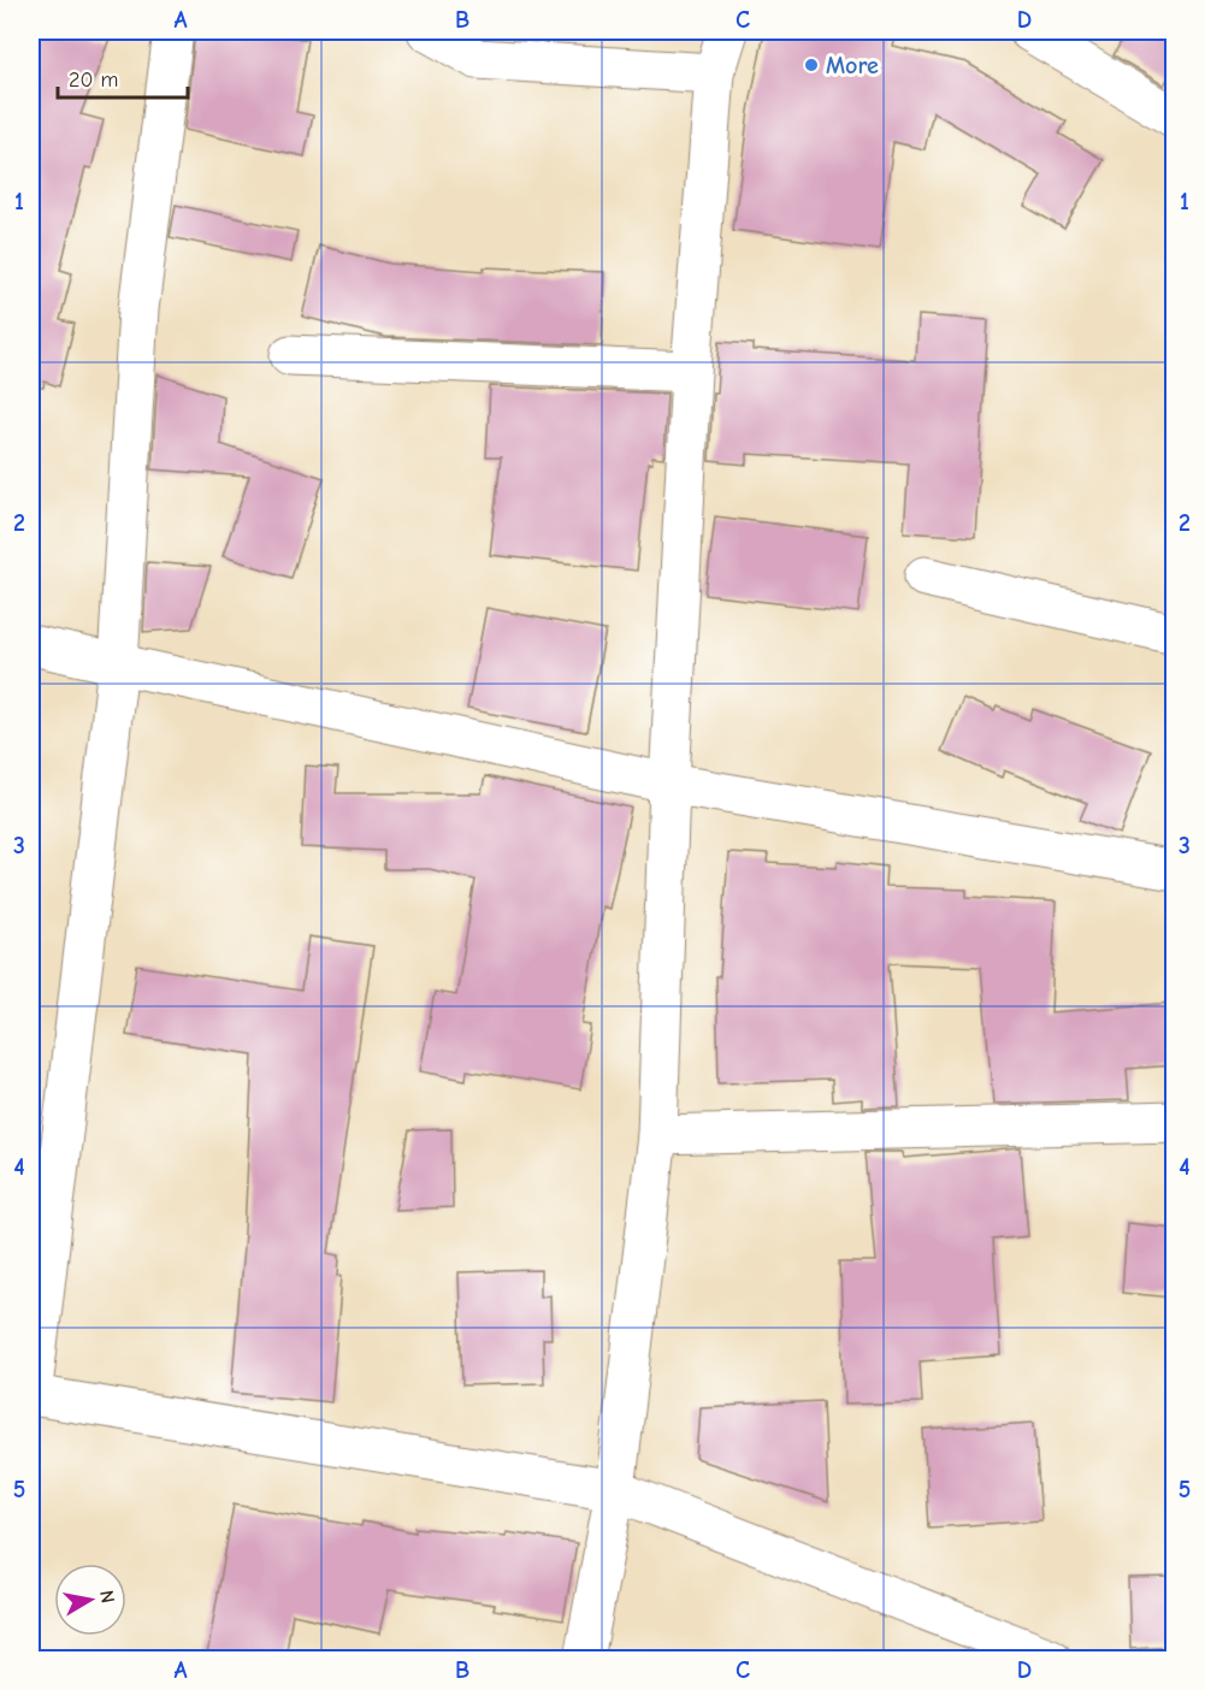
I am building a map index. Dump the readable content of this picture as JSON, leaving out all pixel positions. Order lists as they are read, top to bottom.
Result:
{
  "places": ["More"],
  "scale_bar": "20 m",
  "north": "right",
  "grid": {
    "columns": [
      "A",
      "B",
      "C",
      "D"
    ],
    "rows": [
      "1",
      "2",
      "3",
      "4",
      "5"
    ]
  }
}
